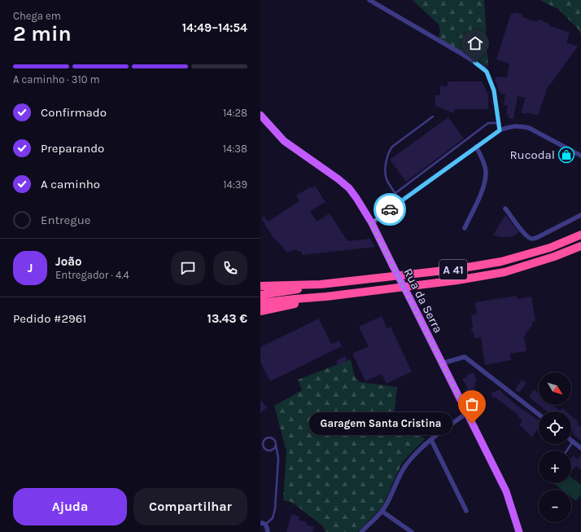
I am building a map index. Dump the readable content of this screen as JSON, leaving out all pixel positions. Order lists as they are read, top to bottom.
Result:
{
  "streets": {
    "highway": ["A 41"],
    "main road": ["Rua da Serra"]
  },
  "places": {
    "shop": ["Rucodal"],
    "other": ["Garagem Santa Cristina"]
  },
  "north": "bottom right",
  "page": {
    "heading": ["2 min", "Chega em", "14:49–14:54"],
    "panel": [
      "João",
      "Entregador · 4.4",
      "Pedido #2961",
      "13.43 €"
    ],
    "bar": "A caminho · 310 m",
    "list": [
      ["Confirmado", "14:28"],
      ["Preparando", "14:38"],
      ["A caminho", "14:39"],
      "Entregue"
    ],
    "round": "J",
    "map_buttons": ["+", "−"],
    "bubble": "Garagem Santa Cristina",
    "buttons": ["Ajuda", "Compartilhar"]
  }
}
